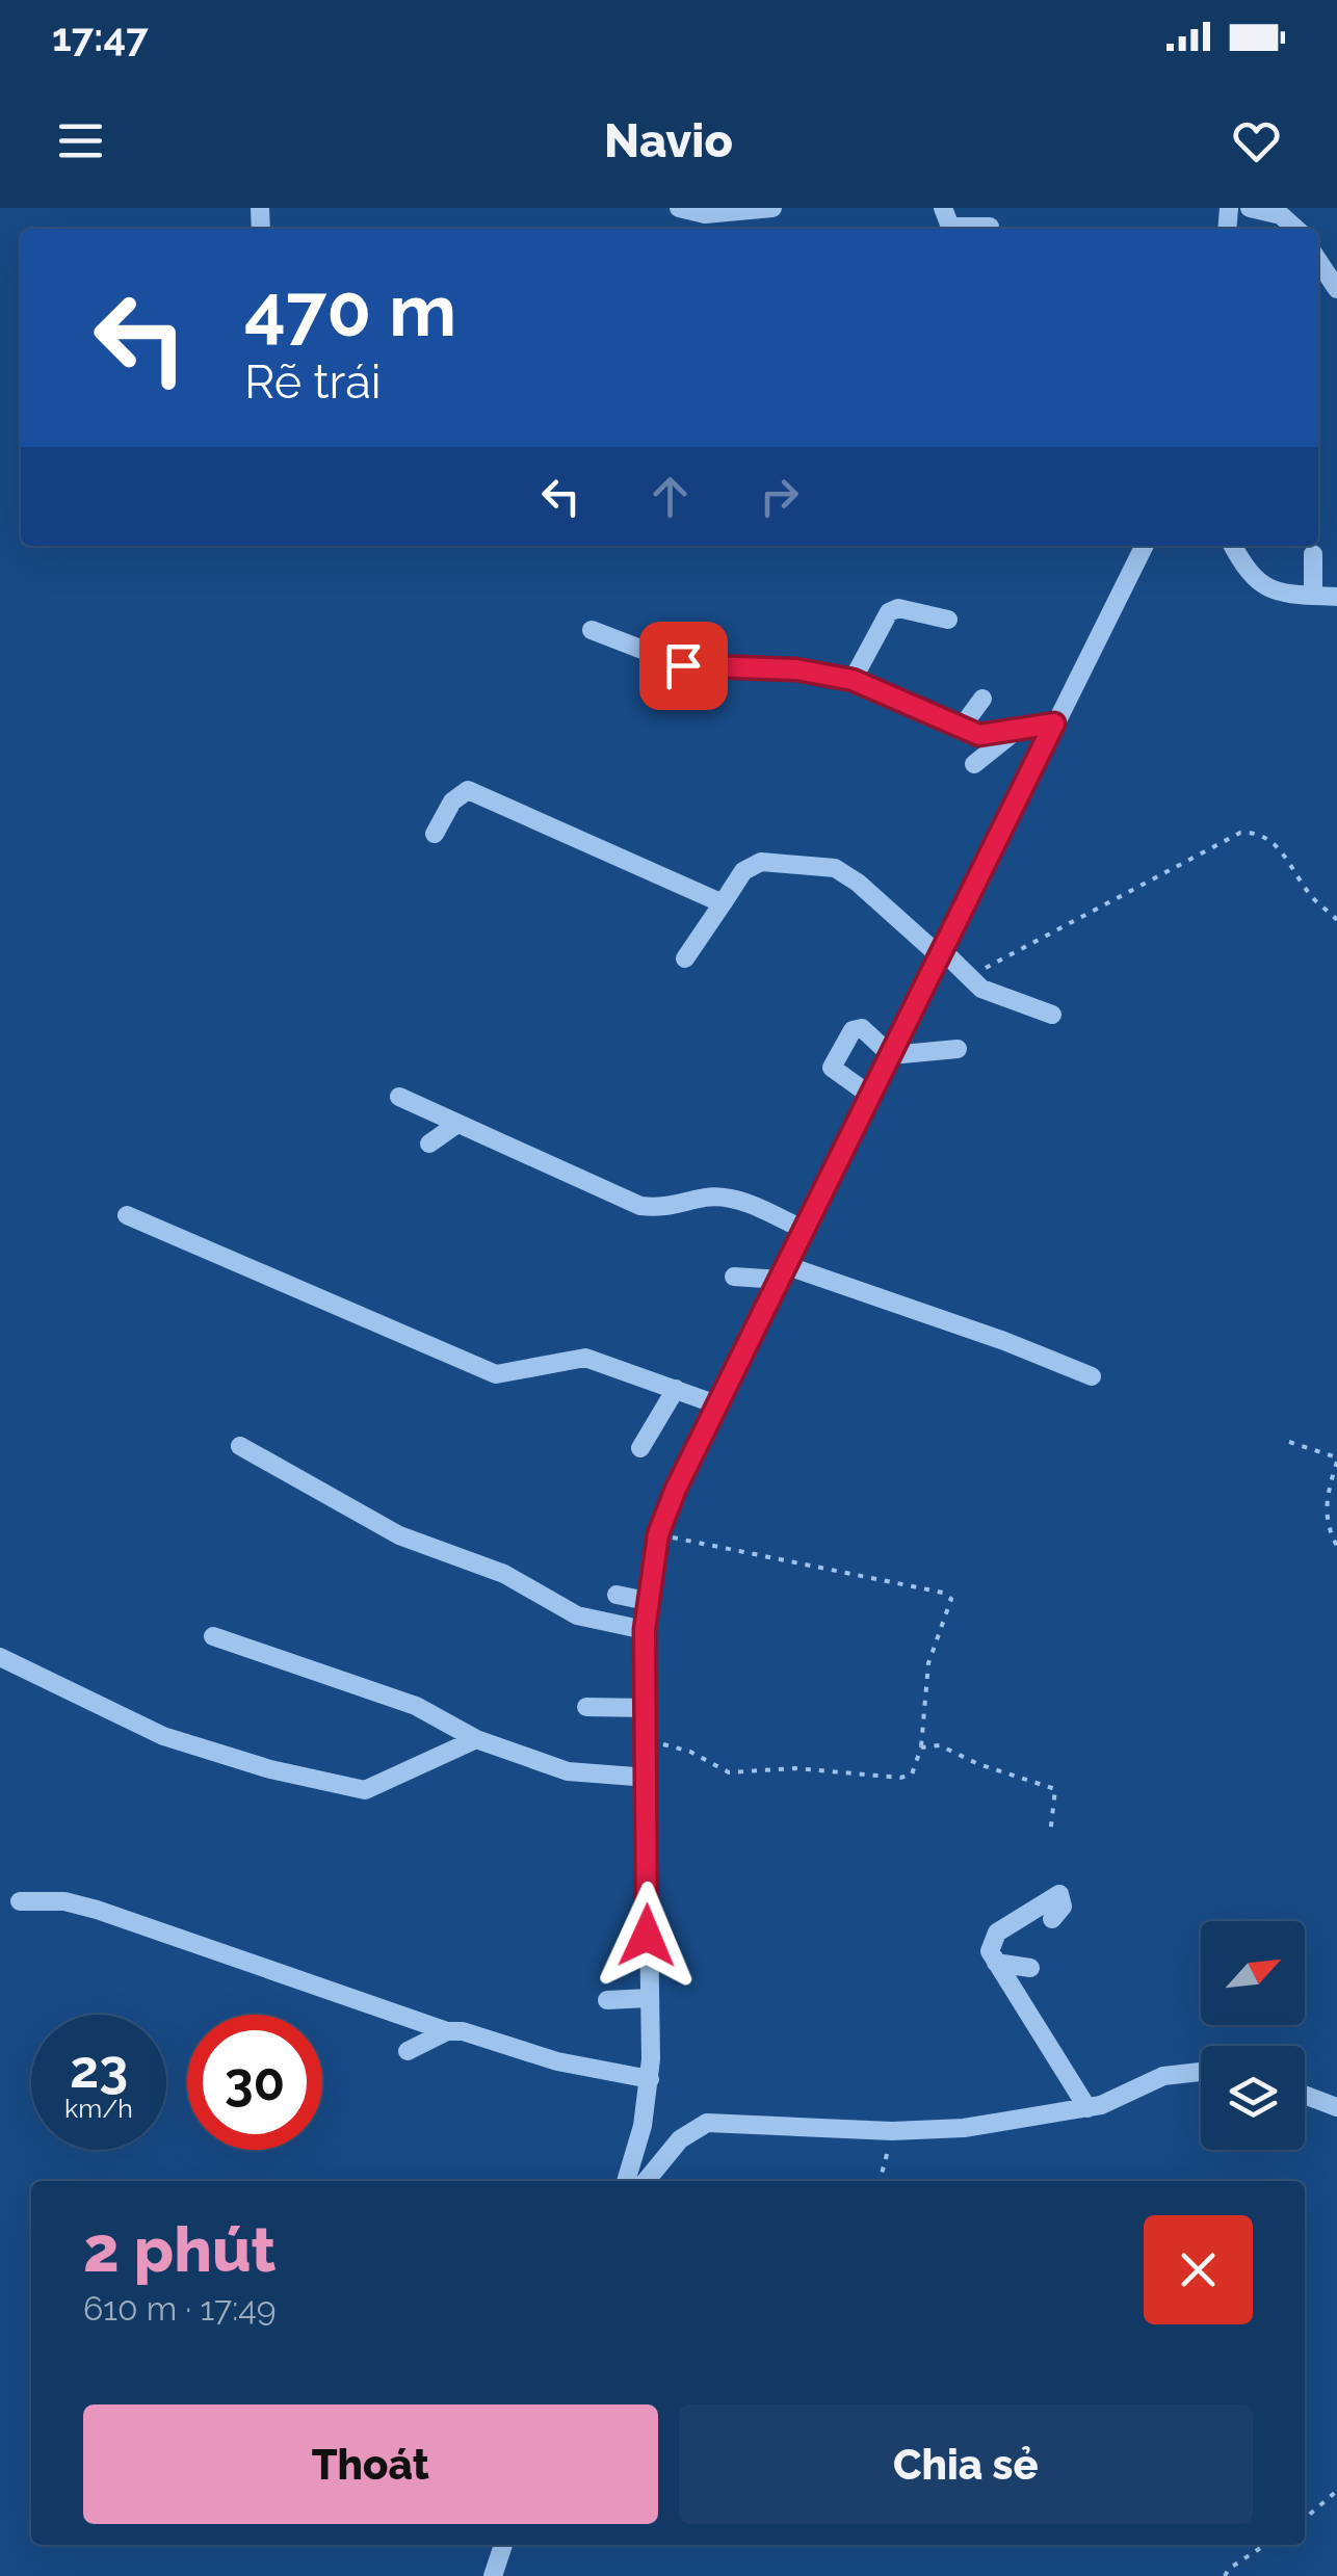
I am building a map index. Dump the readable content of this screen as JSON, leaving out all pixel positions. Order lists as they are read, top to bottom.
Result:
{
  "north": "top right",
  "page": {
    "status": "17:47",
    "header": "Navio",
    "turn": ["470 m", "Rẽ trái"],
    "speed": "23 km/h",
    "limit": "30",
    "heading": ["2 phút", "610 m · 17:49"],
    "buttons": ["Thoát", "Chia sẻ"]
  }
}
